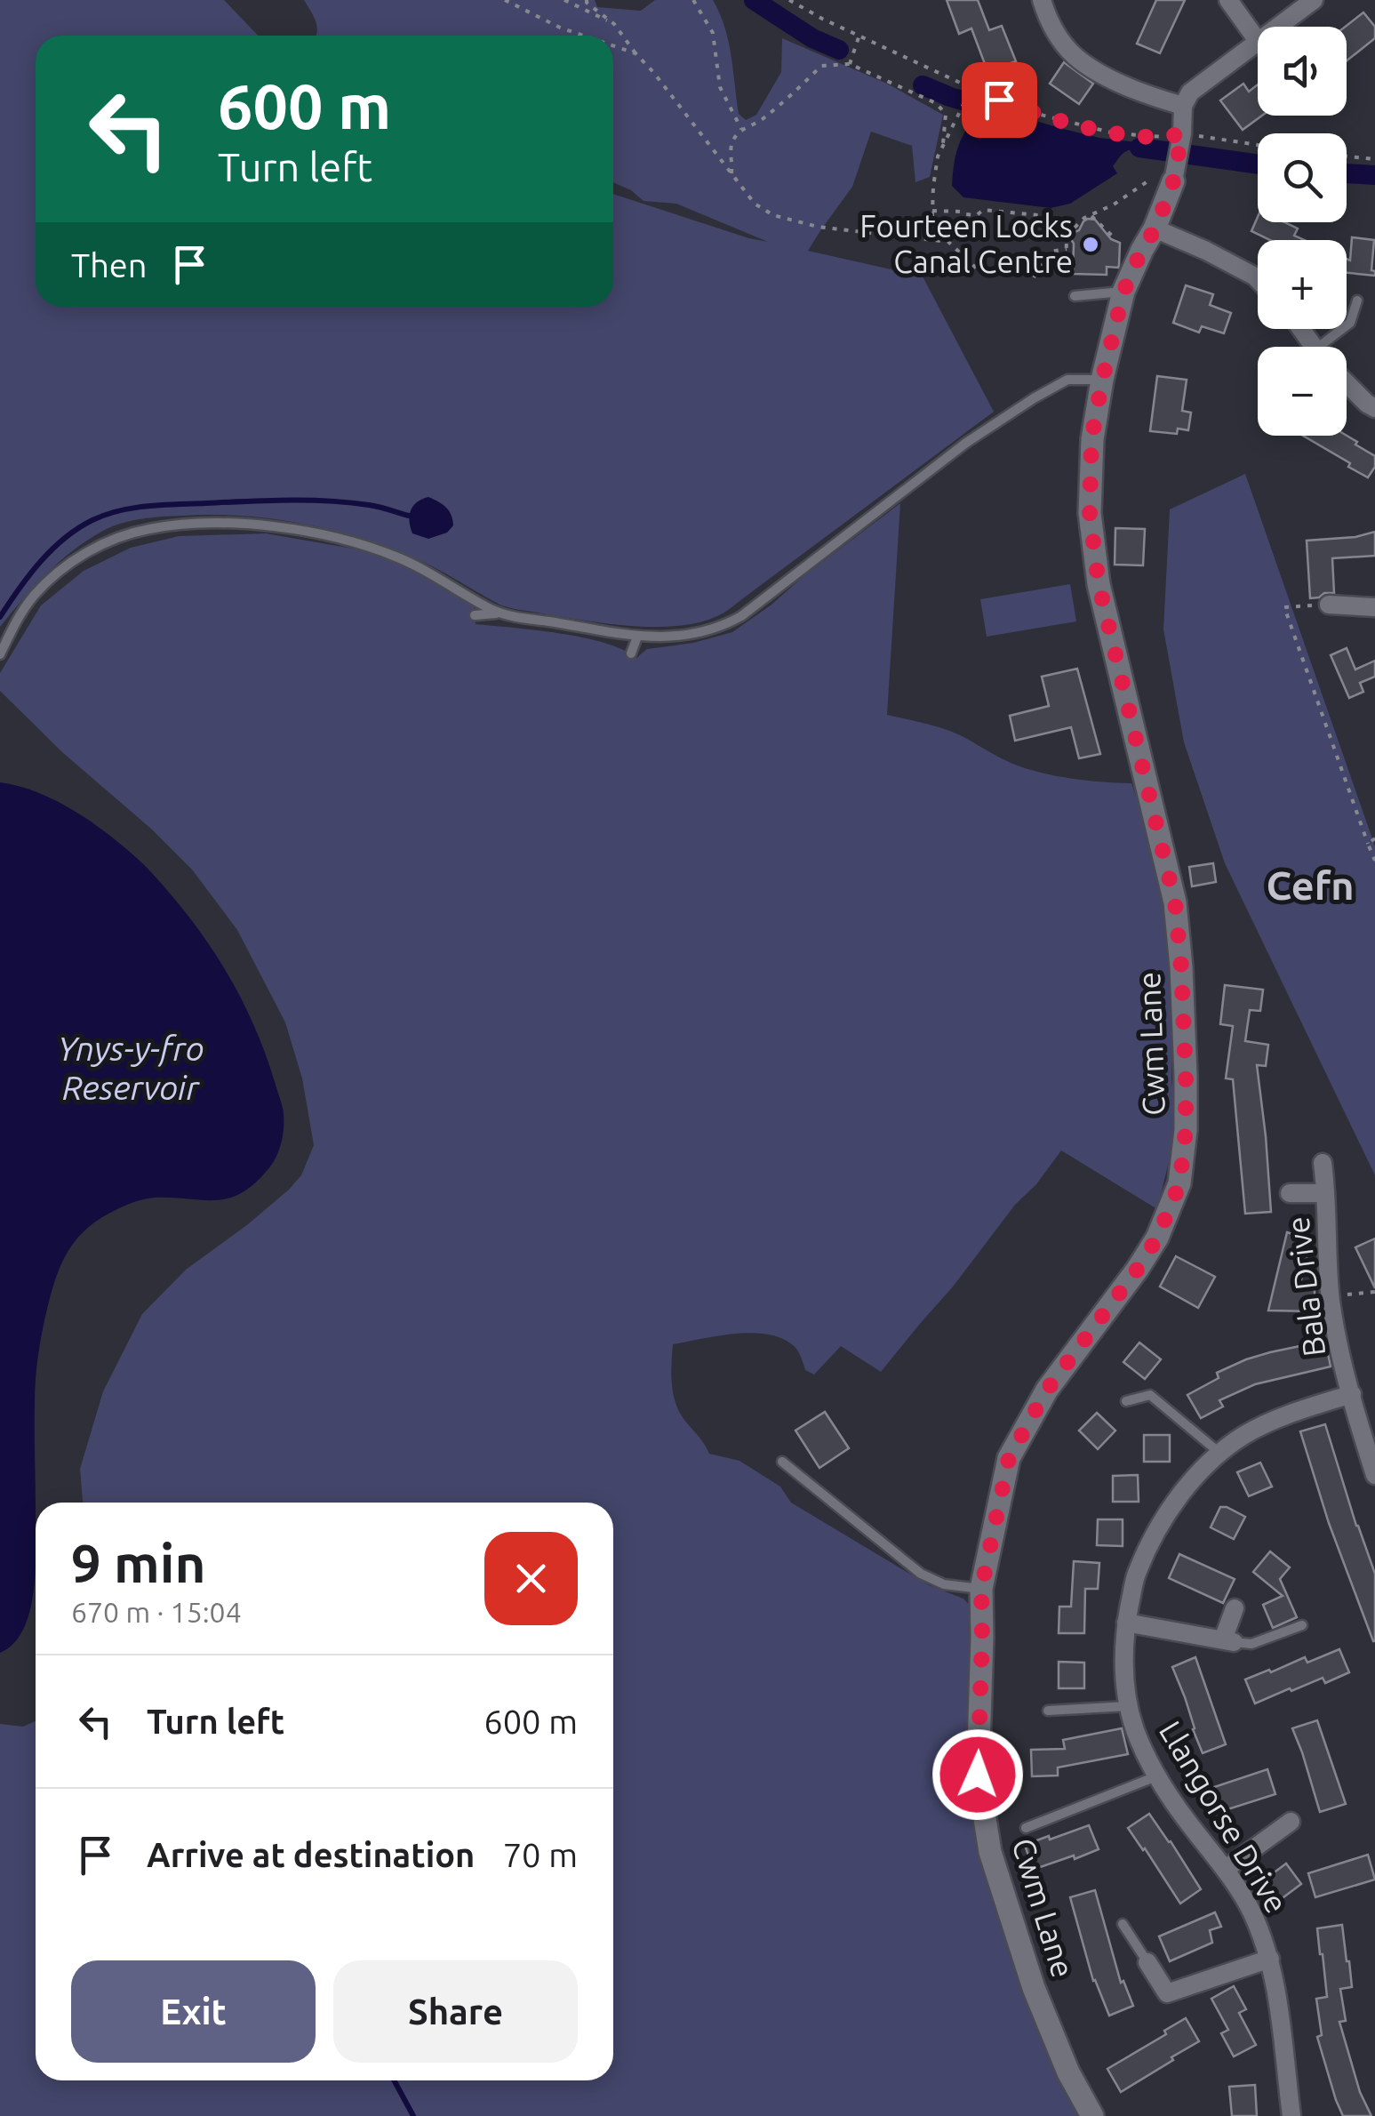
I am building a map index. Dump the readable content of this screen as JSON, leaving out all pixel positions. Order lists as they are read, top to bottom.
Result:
{
  "streets": {
    "street": ["Cwm Lane", "Bala Drive", "Llangorse Drive"]
  },
  "crossings": [
    ["Bala Drive", "Llangorse Drive"]
  ],
  "districts": ["Cefn"],
  "water": ["Ynys-y-fro Reservoir"],
  "places": ["Fourteen Locks Canal Centre"],
  "page": {
    "map_buttons": ["+", "−"],
    "turn": ["600 m", "Turn left"],
    "then": "Then",
    "heading": ["9 min", "670 m · 15:04"],
    "list": [
      {
        "name": "Turn left",
        "value": "600 m"
      },
      {
        "name": "Arrive at destination",
        "value": "70 m"
      }
    ],
    "buttons": ["Exit", "Share"]
  }
}
